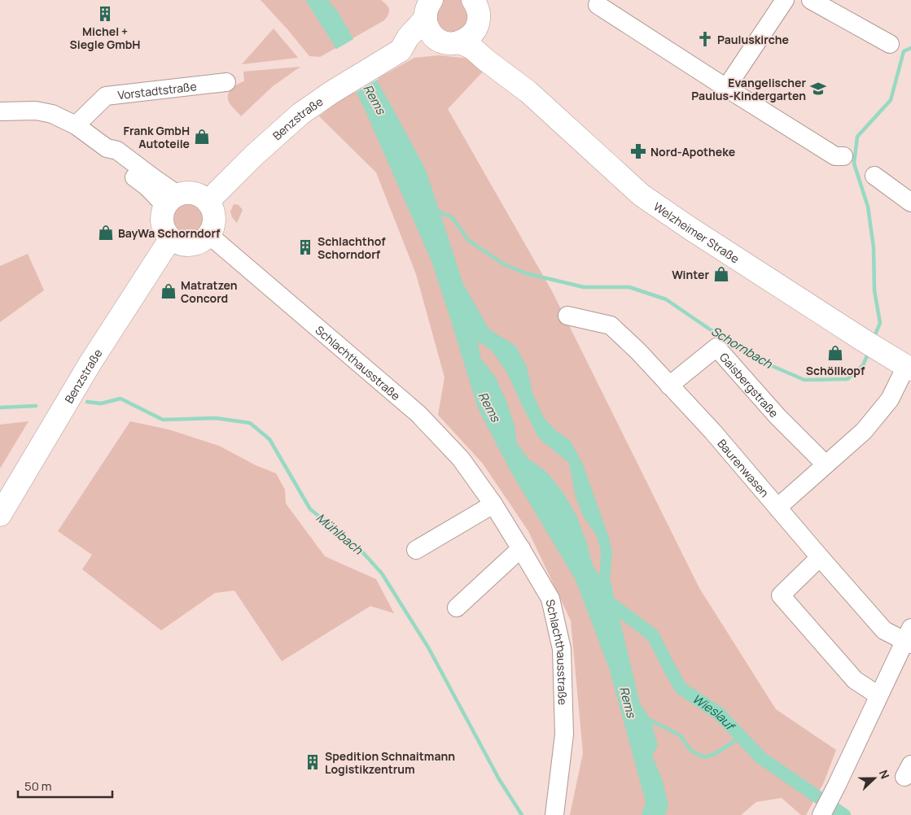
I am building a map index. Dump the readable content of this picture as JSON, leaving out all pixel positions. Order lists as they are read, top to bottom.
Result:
{
  "streets": {
    "main road": ["Benzstraße", "Welzheimer Straße"],
    "street": [
      "Vorstadtstraße",
      "Schlachthausstraße",
      "Gaisbergstraße",
      "Baurenwasen"
    ]
  },
  "crossings": [
    ["Benzstraße", "Welzheimer Straße"],
    ["Benzstraße", "Schlachthausstraße"],
    ["Gaisbergstraße", "Baurenwasen"]
  ],
  "water": [
    "Rems",
    "Schornbach",
    "Mühlbach",
    "Wieslauf"
  ],
  "places": {
    "building": ["Michel + Siegle GmbH", "Schlachthof Schorndorf", "Spedition Schnaitmann Logistikzentrum"],
    "church": ["Pauluskirche"],
    "school or university": ["Evangelischer Paulus-Kindergarten"],
    "shop": [
      "Frank GmbH Autoteile",
      "BayWa Schorndorf",
      "Winter",
      "Matratzen Concord",
      "Schöllkopf"
    ],
    "pharmacy": ["Nord-Apotheke"]
  },
  "scale_bar": "50 m",
  "north": "right"
}
